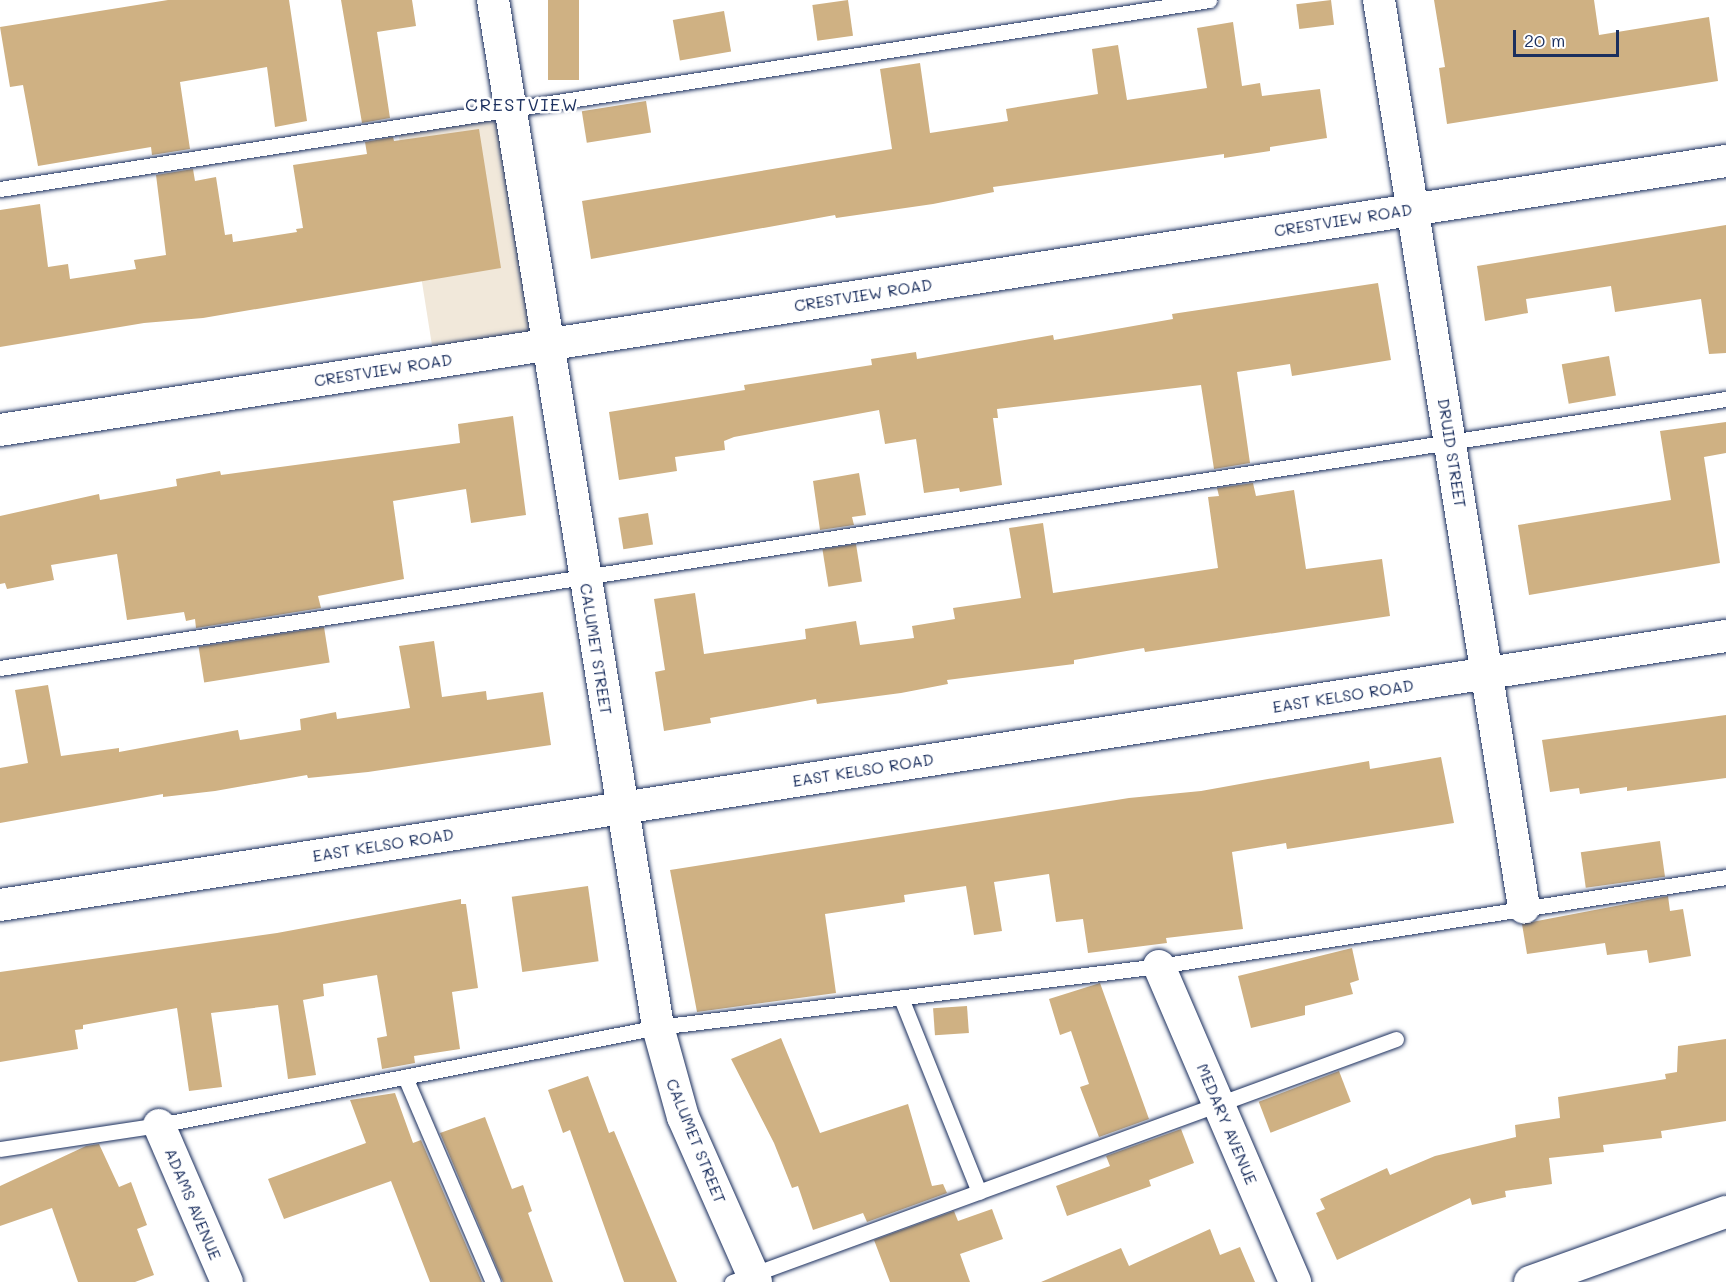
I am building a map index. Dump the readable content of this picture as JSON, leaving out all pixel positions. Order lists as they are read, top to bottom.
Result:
{
  "streets": {
    "street": [
      "CRESTVIEW ROAD",
      "DRUID STREET",
      "CALUMET STREET",
      "EAST KELSO ROAD",
      "MEDARY AVENUE",
      "ADAMS AVENUE"
    ]
  },
  "crossings": [
    ["CRESTVIEW ROAD", "DRUID STREET"],
    ["CRESTVIEW ROAD", "CALUMET STREET"],
    ["DRUID STREET", "EAST KELSO ROAD"],
    ["CALUMET STREET", "EAST KELSO ROAD"]
  ],
  "districts": ["CRESTVIEW"],
  "scale_bar": "20 m"
}
